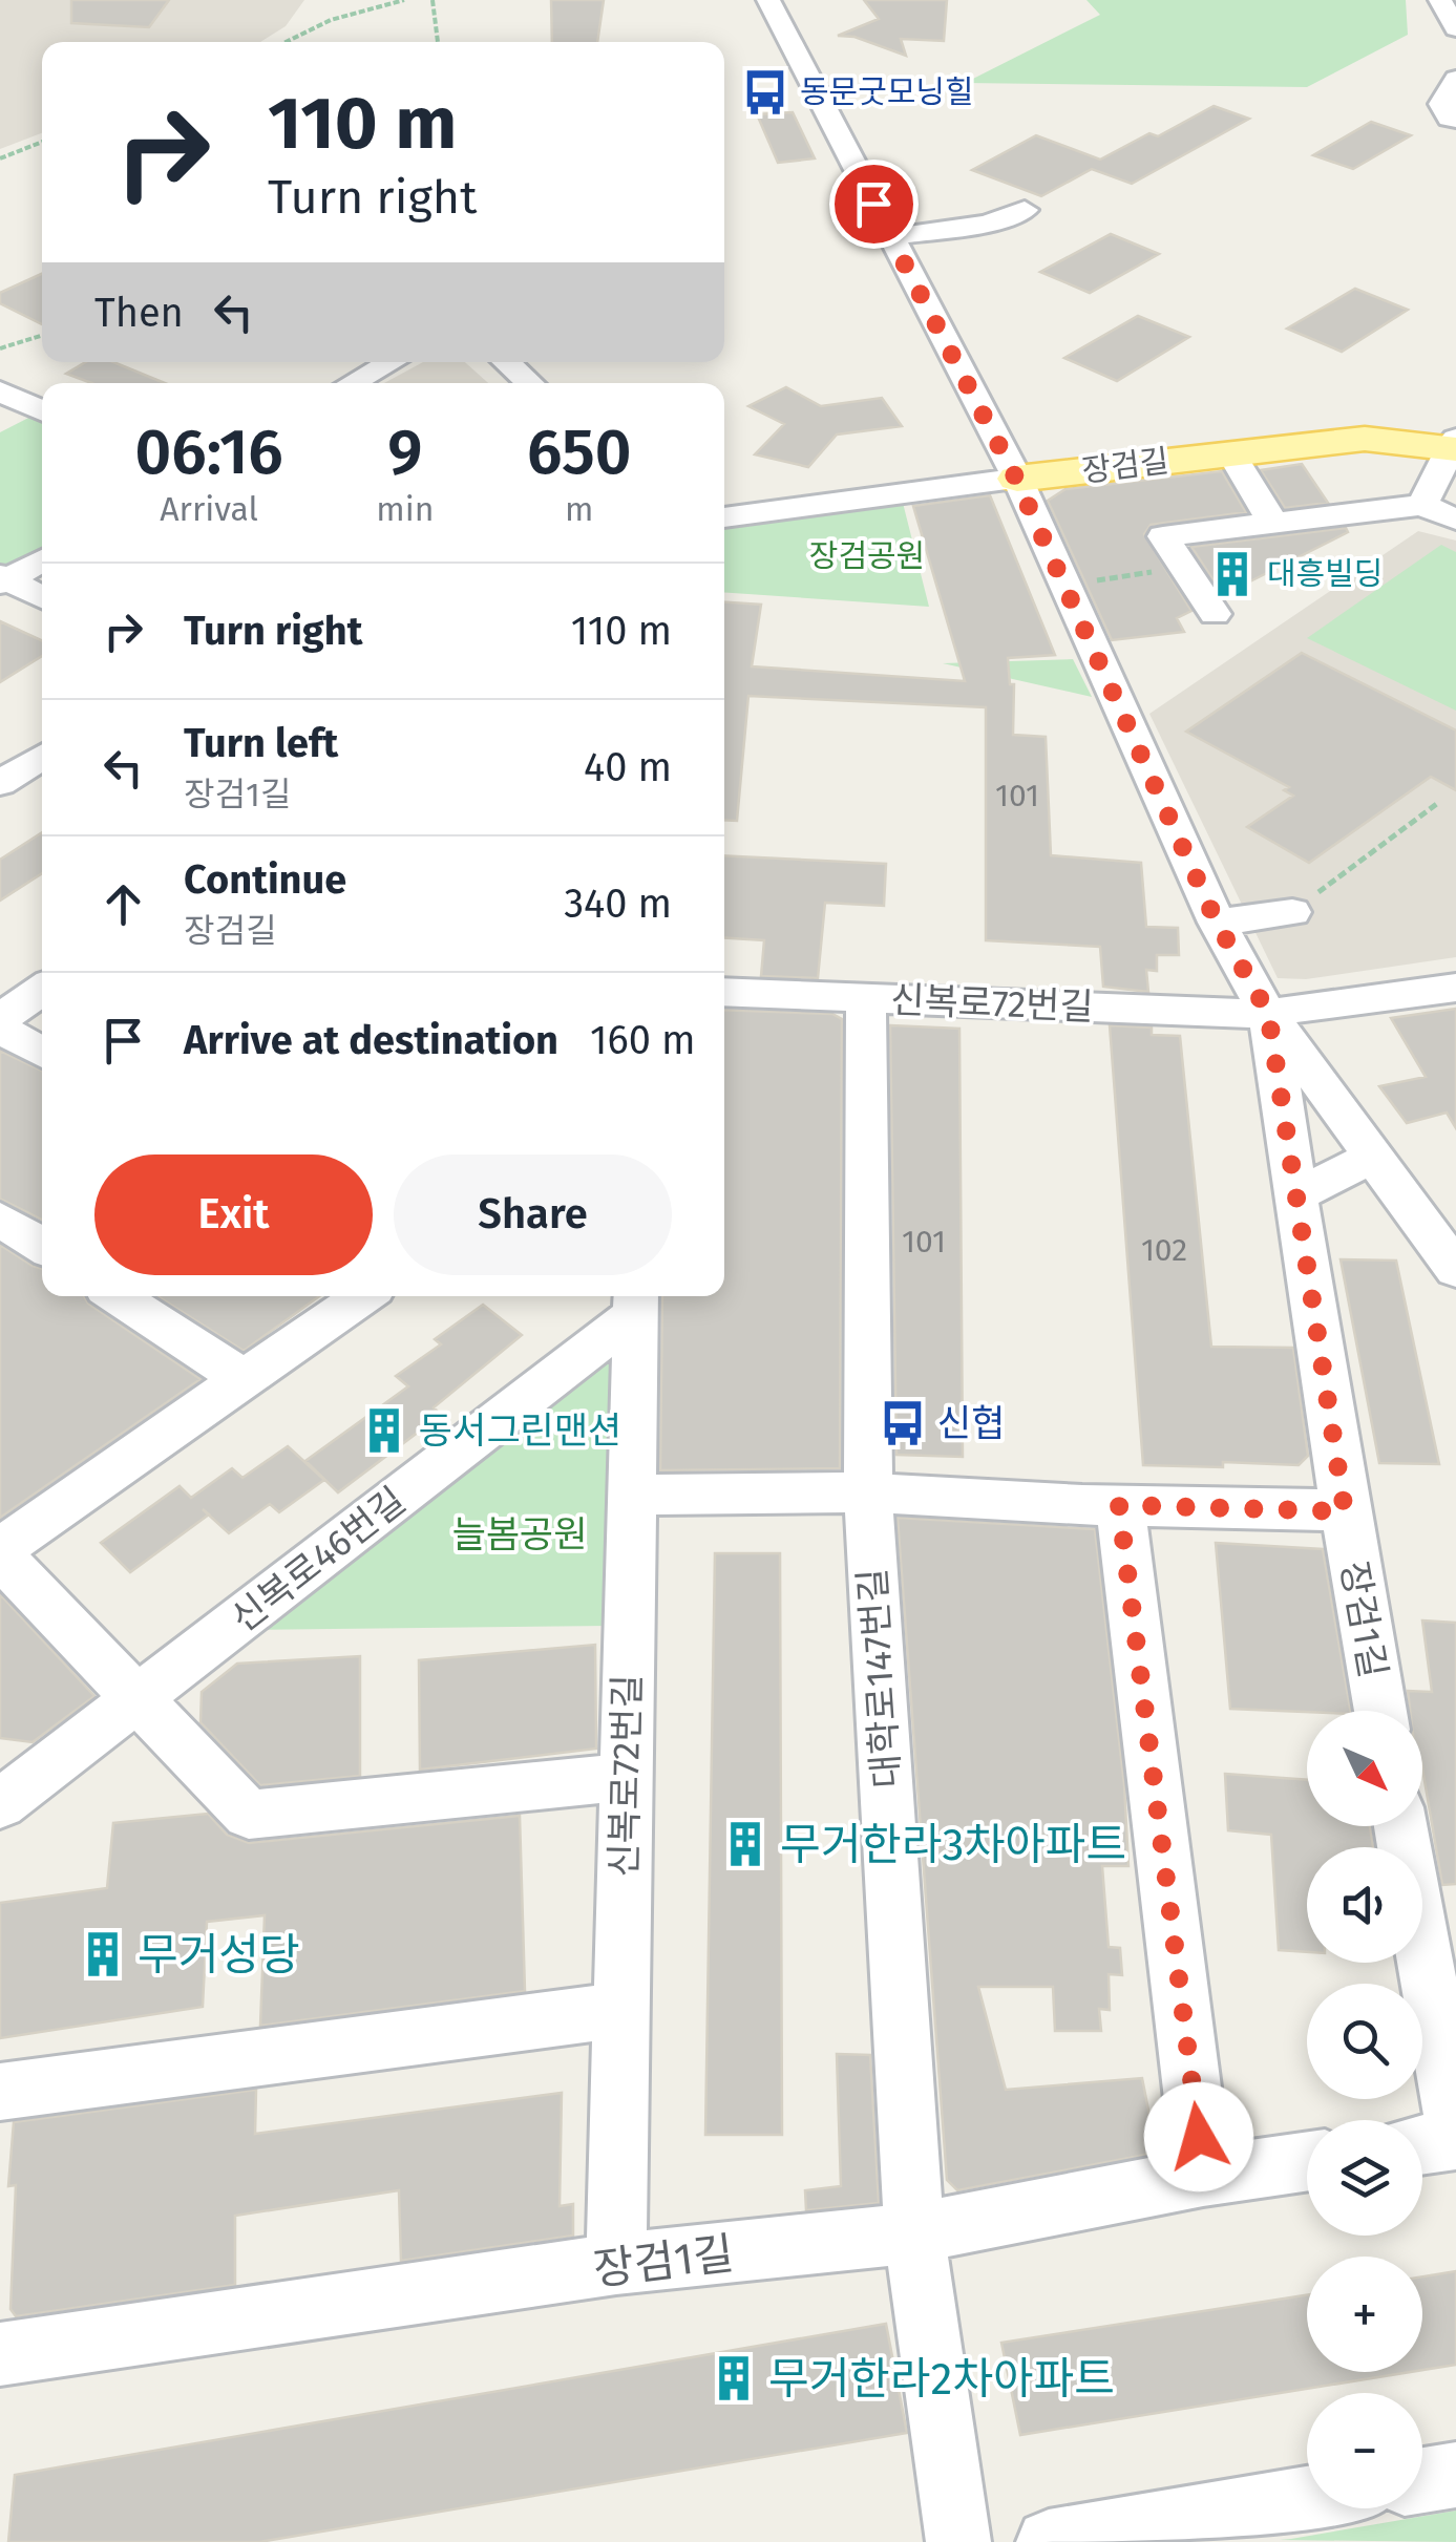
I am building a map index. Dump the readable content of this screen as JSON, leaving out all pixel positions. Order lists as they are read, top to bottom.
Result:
{
  "streets": {
    "main road": ["장검길"],
    "street": [
      "신복로72번길",
      "신복로46번길",
      "장검1길",
      "대학로147번길"
    ]
  },
  "crossings": [
    ["장검길", "장검1길"],
    ["신복로72번길", "신복로46번길"],
    ["신복로72번길", "장검1길"],
    ["신복로72번길", "대학로147번길"],
    ["장검1길", "대학로147번길"]
  ],
  "parks": ["장검공원", "늘봄공원"],
  "places": {
    "bus stop": ["동문굿모닝힐", "신협"],
    "building": [
      "대흥빌딩",
      "동서그린맨션",
      "무거한라3차아파트",
      "무거성당",
      "무거한라2차아파트"
    ]
  },
  "house_numbers": ["101", "101", "102"],
  "north": "bottom right",
  "page": {
    "turn": ["110 m", "Turn right"],
    "then": "Then",
    "eta": [
      "06:16",
      "Arrival",
      "9",
      "min",
      "650",
      "m"
    ],
    "list": [
      {
        "name": "Turn right",
        "value": "110 m"
      },
      {
        "name": "Turn left",
        "note": "장검1길",
        "value": "40 m"
      },
      {
        "name": "Continue",
        "note": "장검길",
        "value": "340 m"
      },
      {
        "name": "Arrive at destination",
        "value": "160 m"
      }
    ],
    "buttons": ["Exit", "Share"],
    "map_buttons": ["+", "−"]
  }
}
